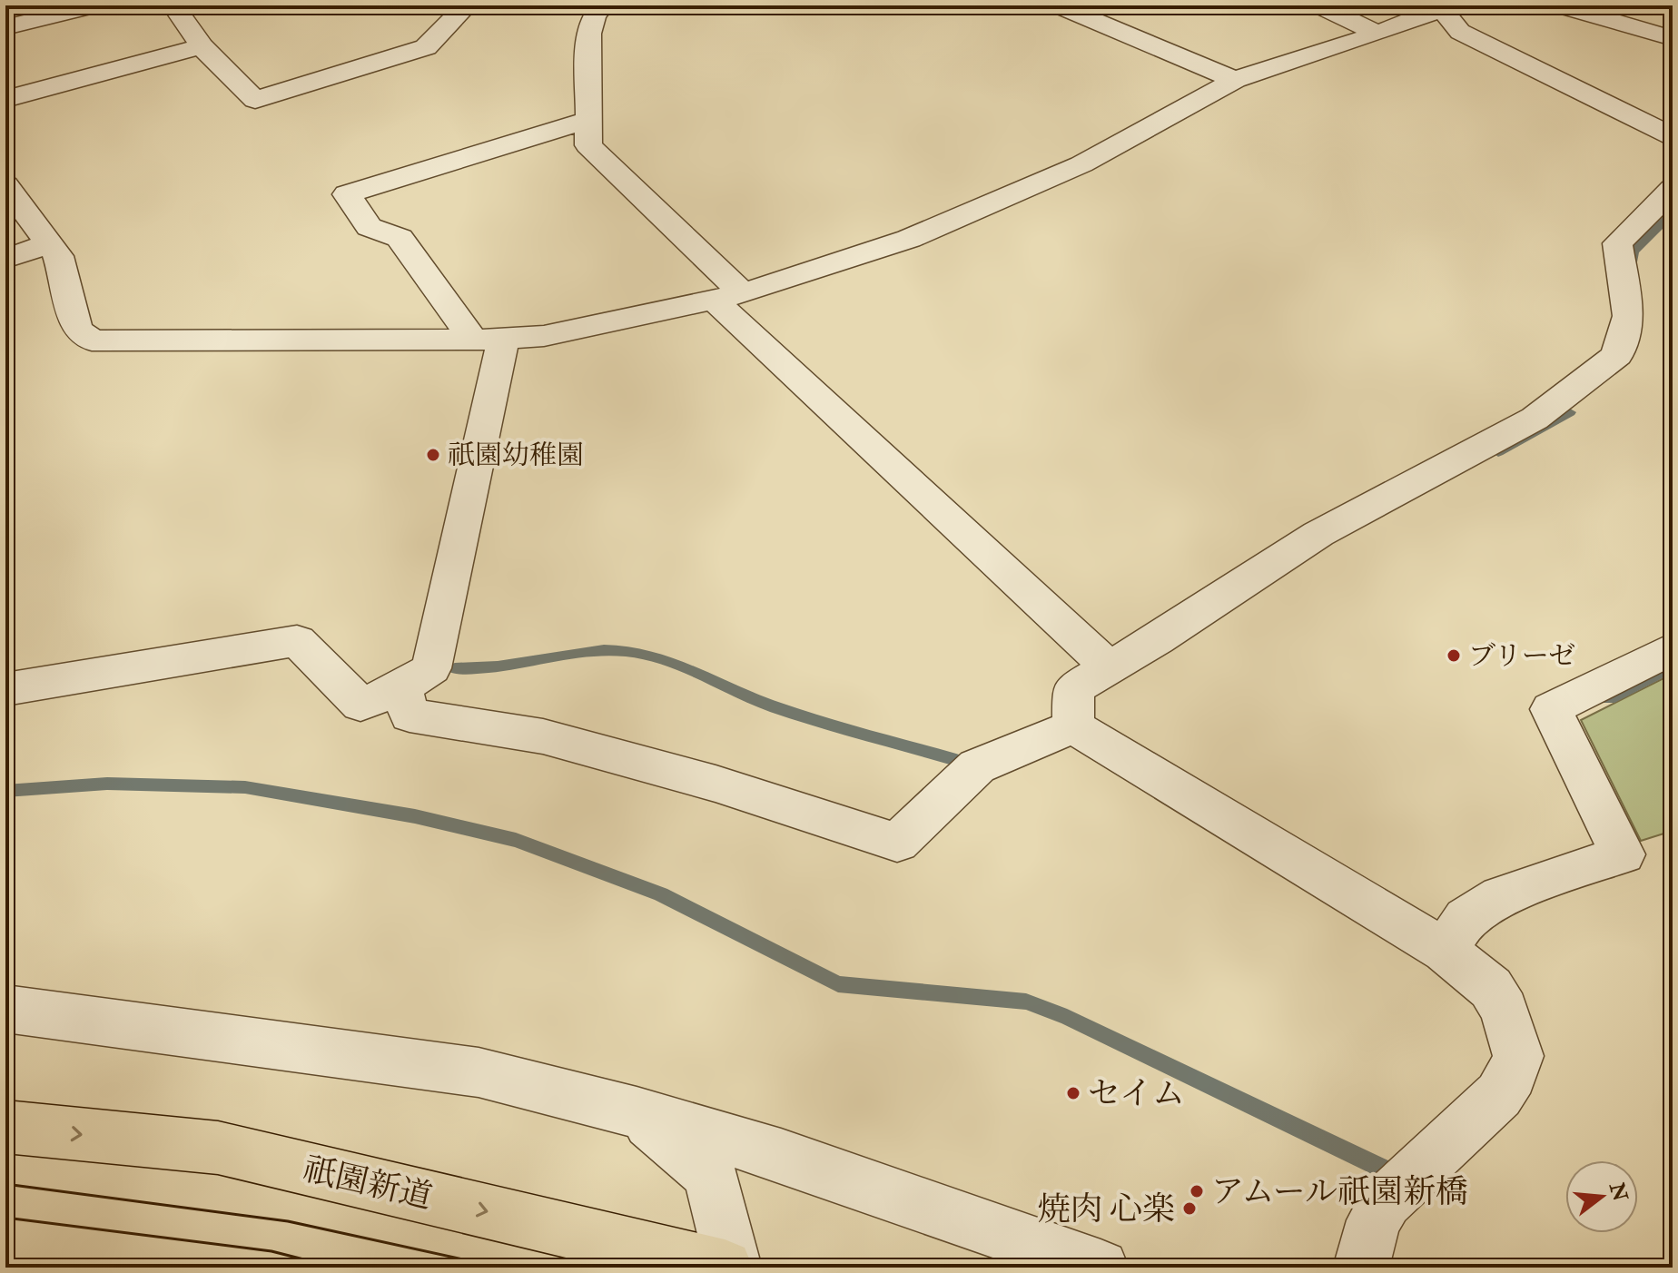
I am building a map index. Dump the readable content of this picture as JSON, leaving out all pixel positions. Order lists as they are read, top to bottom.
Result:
{
  "streets": {
    "highway": ["祇園新道"]
  },
  "one_way": ["祇園新道"],
  "places": [
    "祇園幼稚園",
    "ブリーゼ",
    "セイム",
    "アムール祇園新橋",
    "焼肉 心楽"
  ],
  "north": "right"
}
